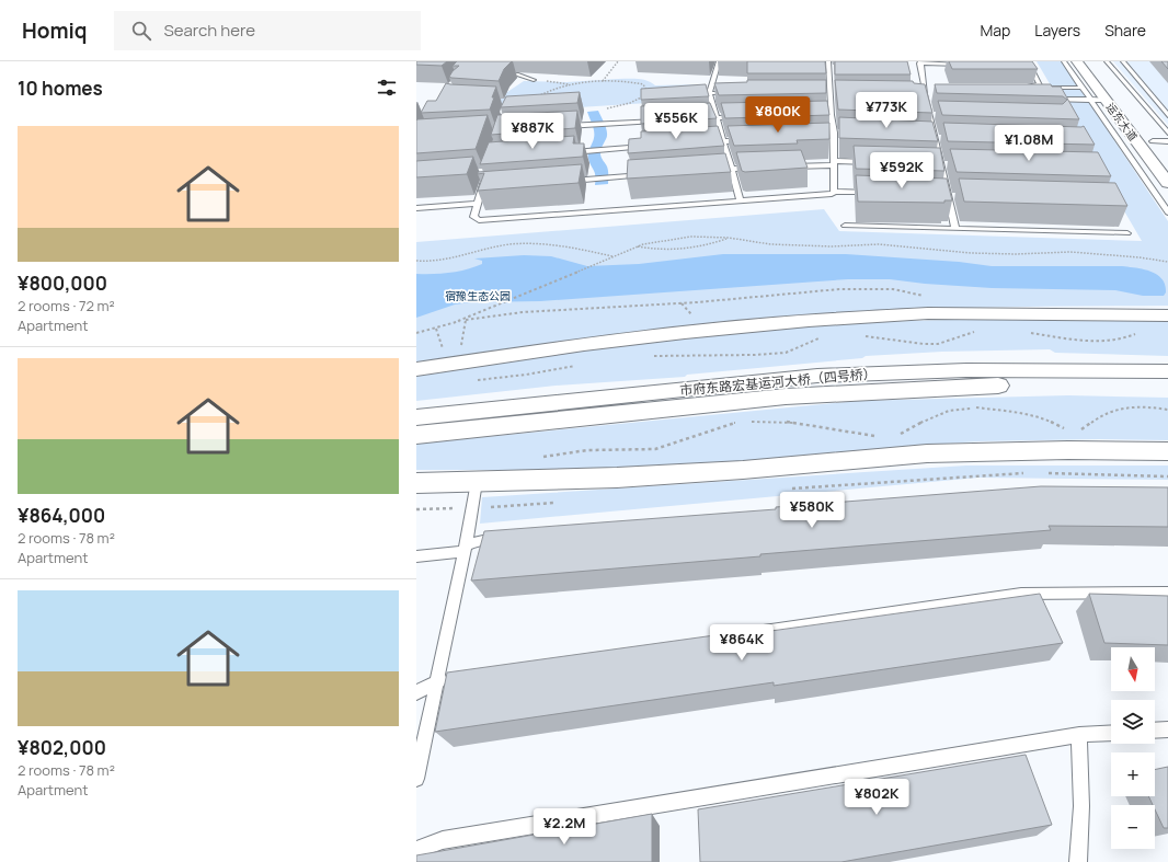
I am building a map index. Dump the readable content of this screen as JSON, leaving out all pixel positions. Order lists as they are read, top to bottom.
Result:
{
  "streets": {
    "main road": ["运东大道", "市府东路宏基运河大桥（四号桥）"]
  },
  "parks": ["宿豫生态公园"],
  "north": "bottom",
  "page": {
    "header": "Homiq",
    "search": "Search here",
    "nav": ["Map", "Layers", "Share"],
    "heading": "10 homes",
    "price": [
      "¥773K",
      "¥800K",
      "¥556K",
      "¥887K",
      "¥1.08M",
      "¥592K",
      "¥580K",
      "¥864K",
      "¥802K",
      "¥2.2M"
    ],
    "list": [
      {
        "name": "¥800,000",
        "note": "2 rooms · 72 m² · Apartment"
      },
      {
        "name": "¥864,000",
        "note": "2 rooms · 78 m² · Apartment"
      },
      {
        "name": "¥802,000",
        "note": "2 rooms · 78 m² · Apartment"
      }
    ],
    "map_buttons": ["+", "−"]
  }
}
